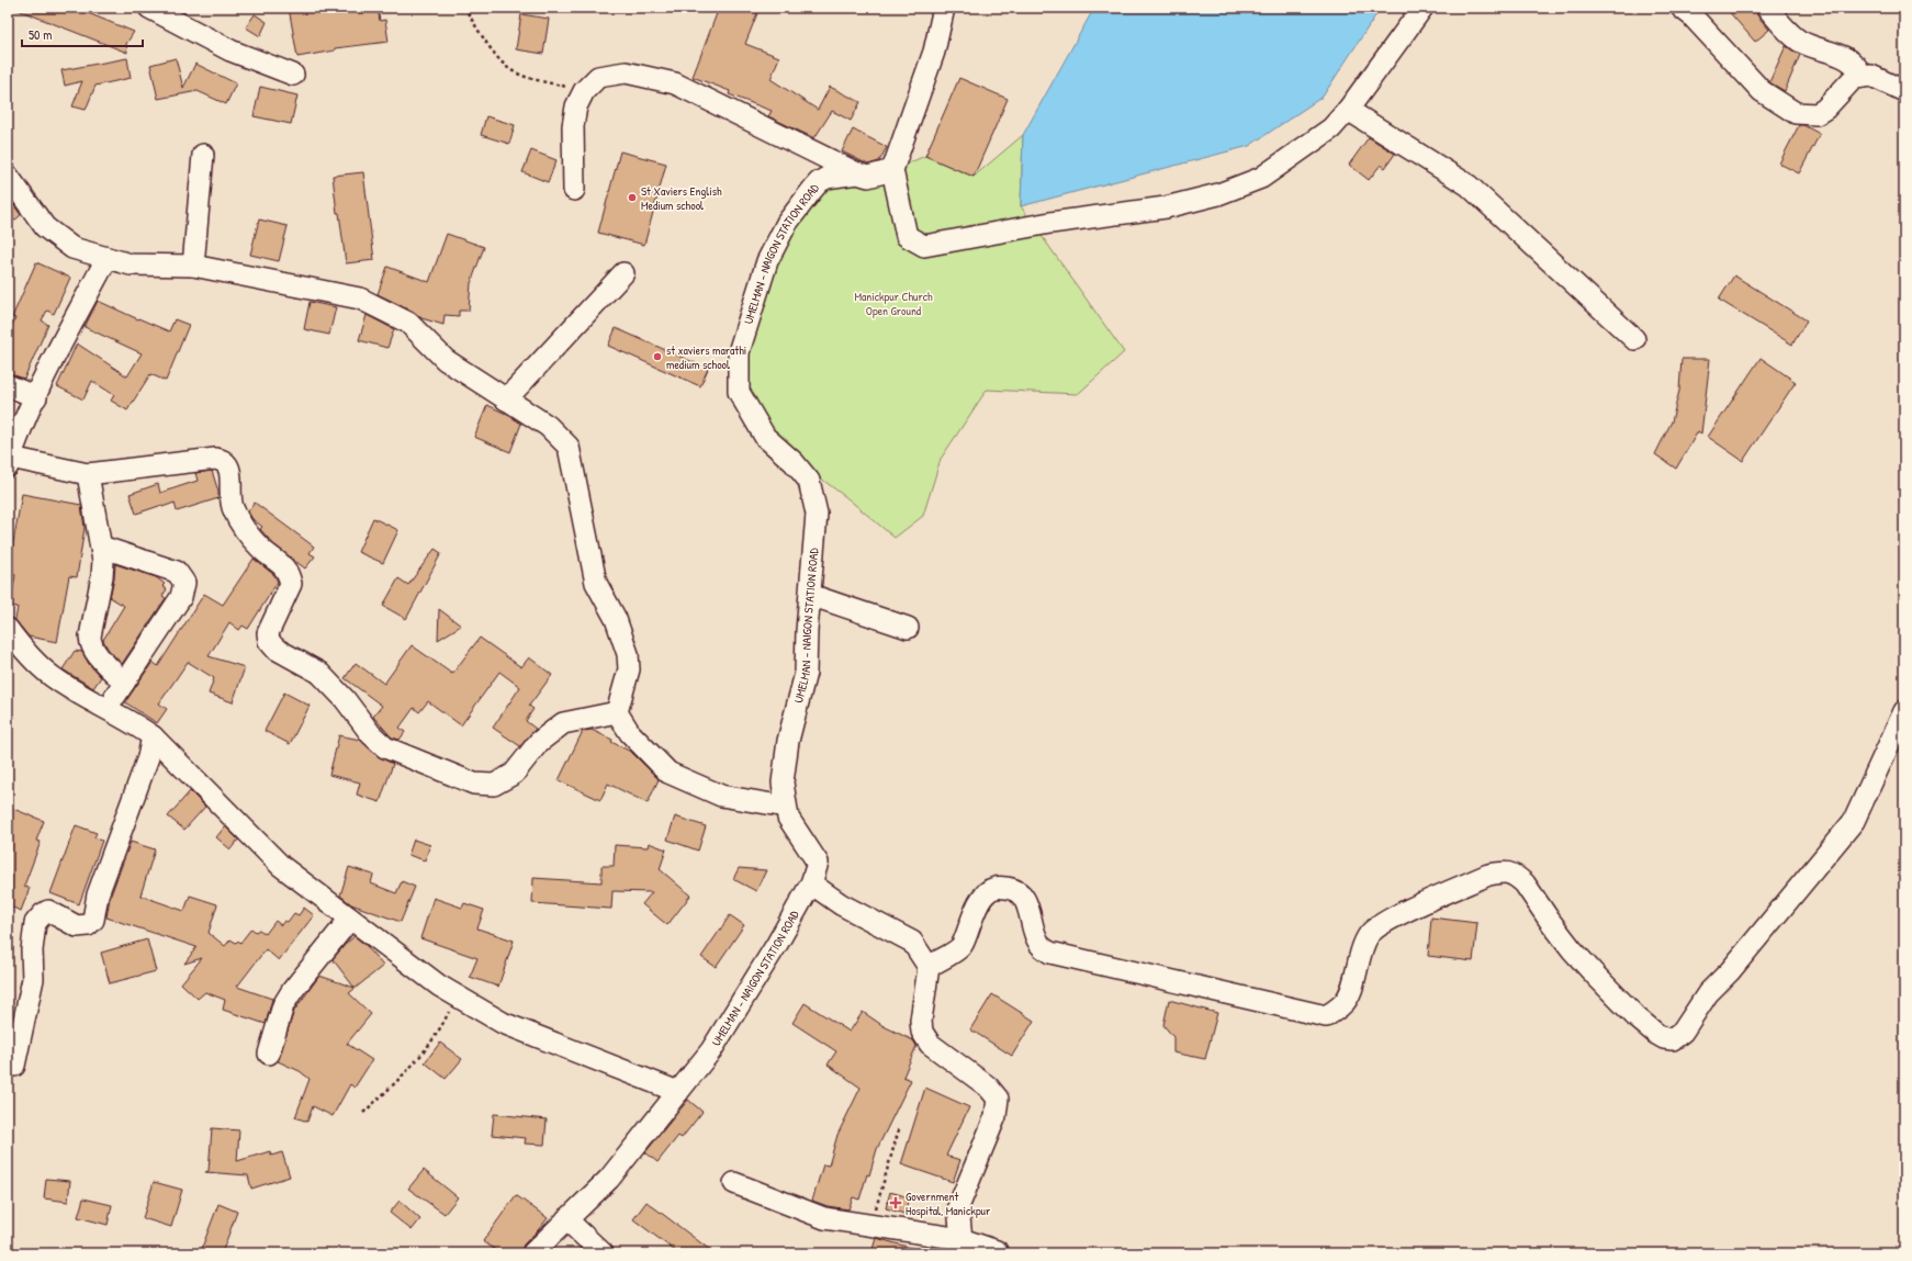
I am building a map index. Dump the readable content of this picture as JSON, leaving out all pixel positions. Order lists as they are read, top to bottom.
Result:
{
  "streets": {
    "street": ["UMELMAN - NAIGON STATION ROAD"]
  },
  "parks": ["Manickpur Church Open Ground"],
  "places": {
    "other": ["St Xaviers English Medium school", "st xaviers marathi medium school"],
    "health": ["Government Hospital, Manickpur"]
  },
  "scale_bar": "50 m"
}
